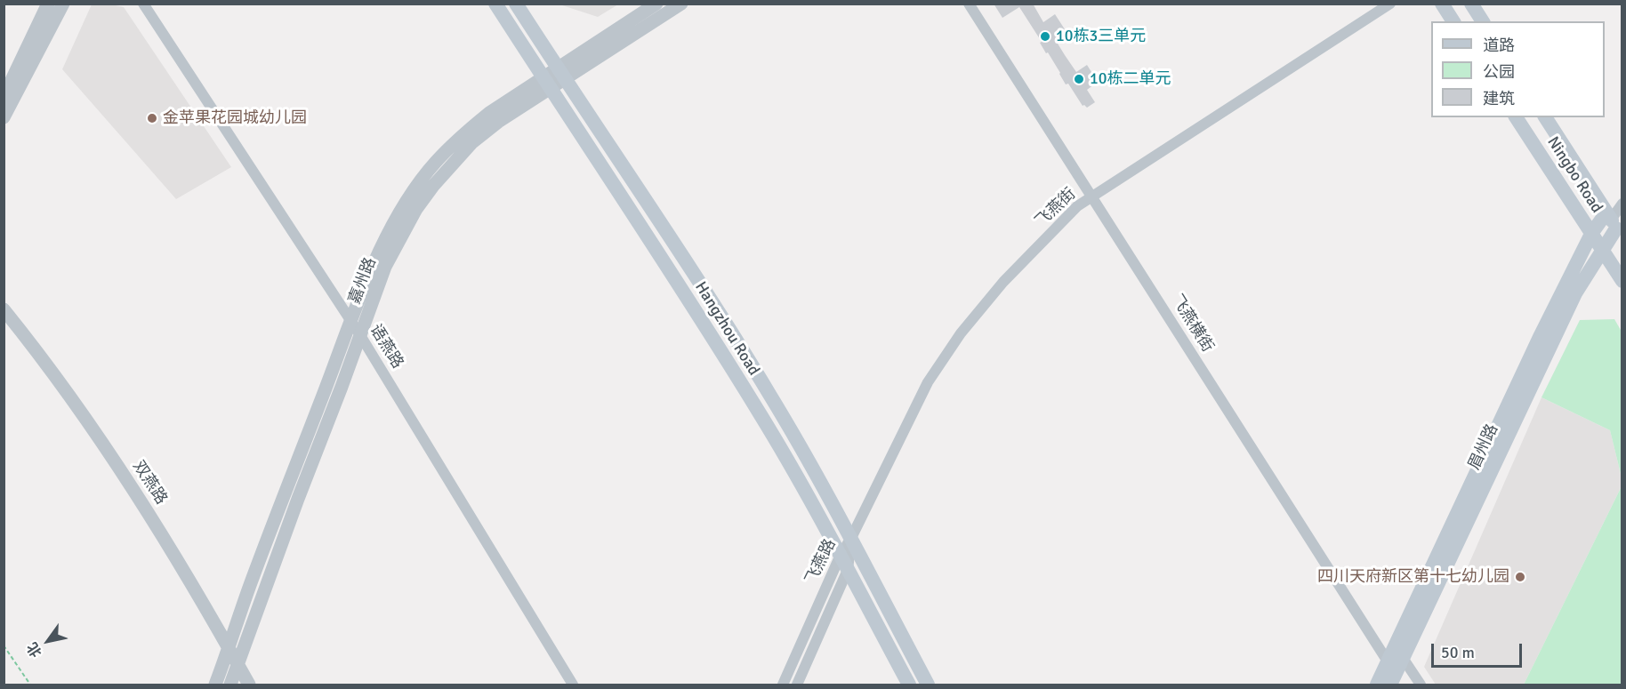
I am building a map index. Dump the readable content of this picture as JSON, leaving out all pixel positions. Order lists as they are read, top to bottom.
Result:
{
  "streets": {
    "main road": ["Ningbo Road", "Hangzhou Road", "眉州路"],
    "street": [
      "飞燕街",
      "嘉州路",
      "飞燕横街",
      "语燕路",
      "双燕路",
      "飞燕路"
    ]
  },
  "crossings": [
    ["Ningbo Road", "眉州路"],
    ["飞燕街", "飞燕横街"],
    ["飞燕街", "Hangzhou Road"],
    ["飞燕街", "飞燕路"],
    ["嘉州路", "Hangzhou Road"],
    ["嘉州路", "语燕路"],
    ["嘉州路", "双燕路"],
    ["Hangzhou Road", "飞燕路"]
  ],
  "places": [
    "10栋3三单元",
    "10栋二单元",
    "金苹果花园城幼儿园",
    "四川天府新区第十七幼儿园"
  ],
  "legend": ["道路", "公园", "建筑"],
  "scale_bar": "50 m",
  "north": "bottom left"
}
